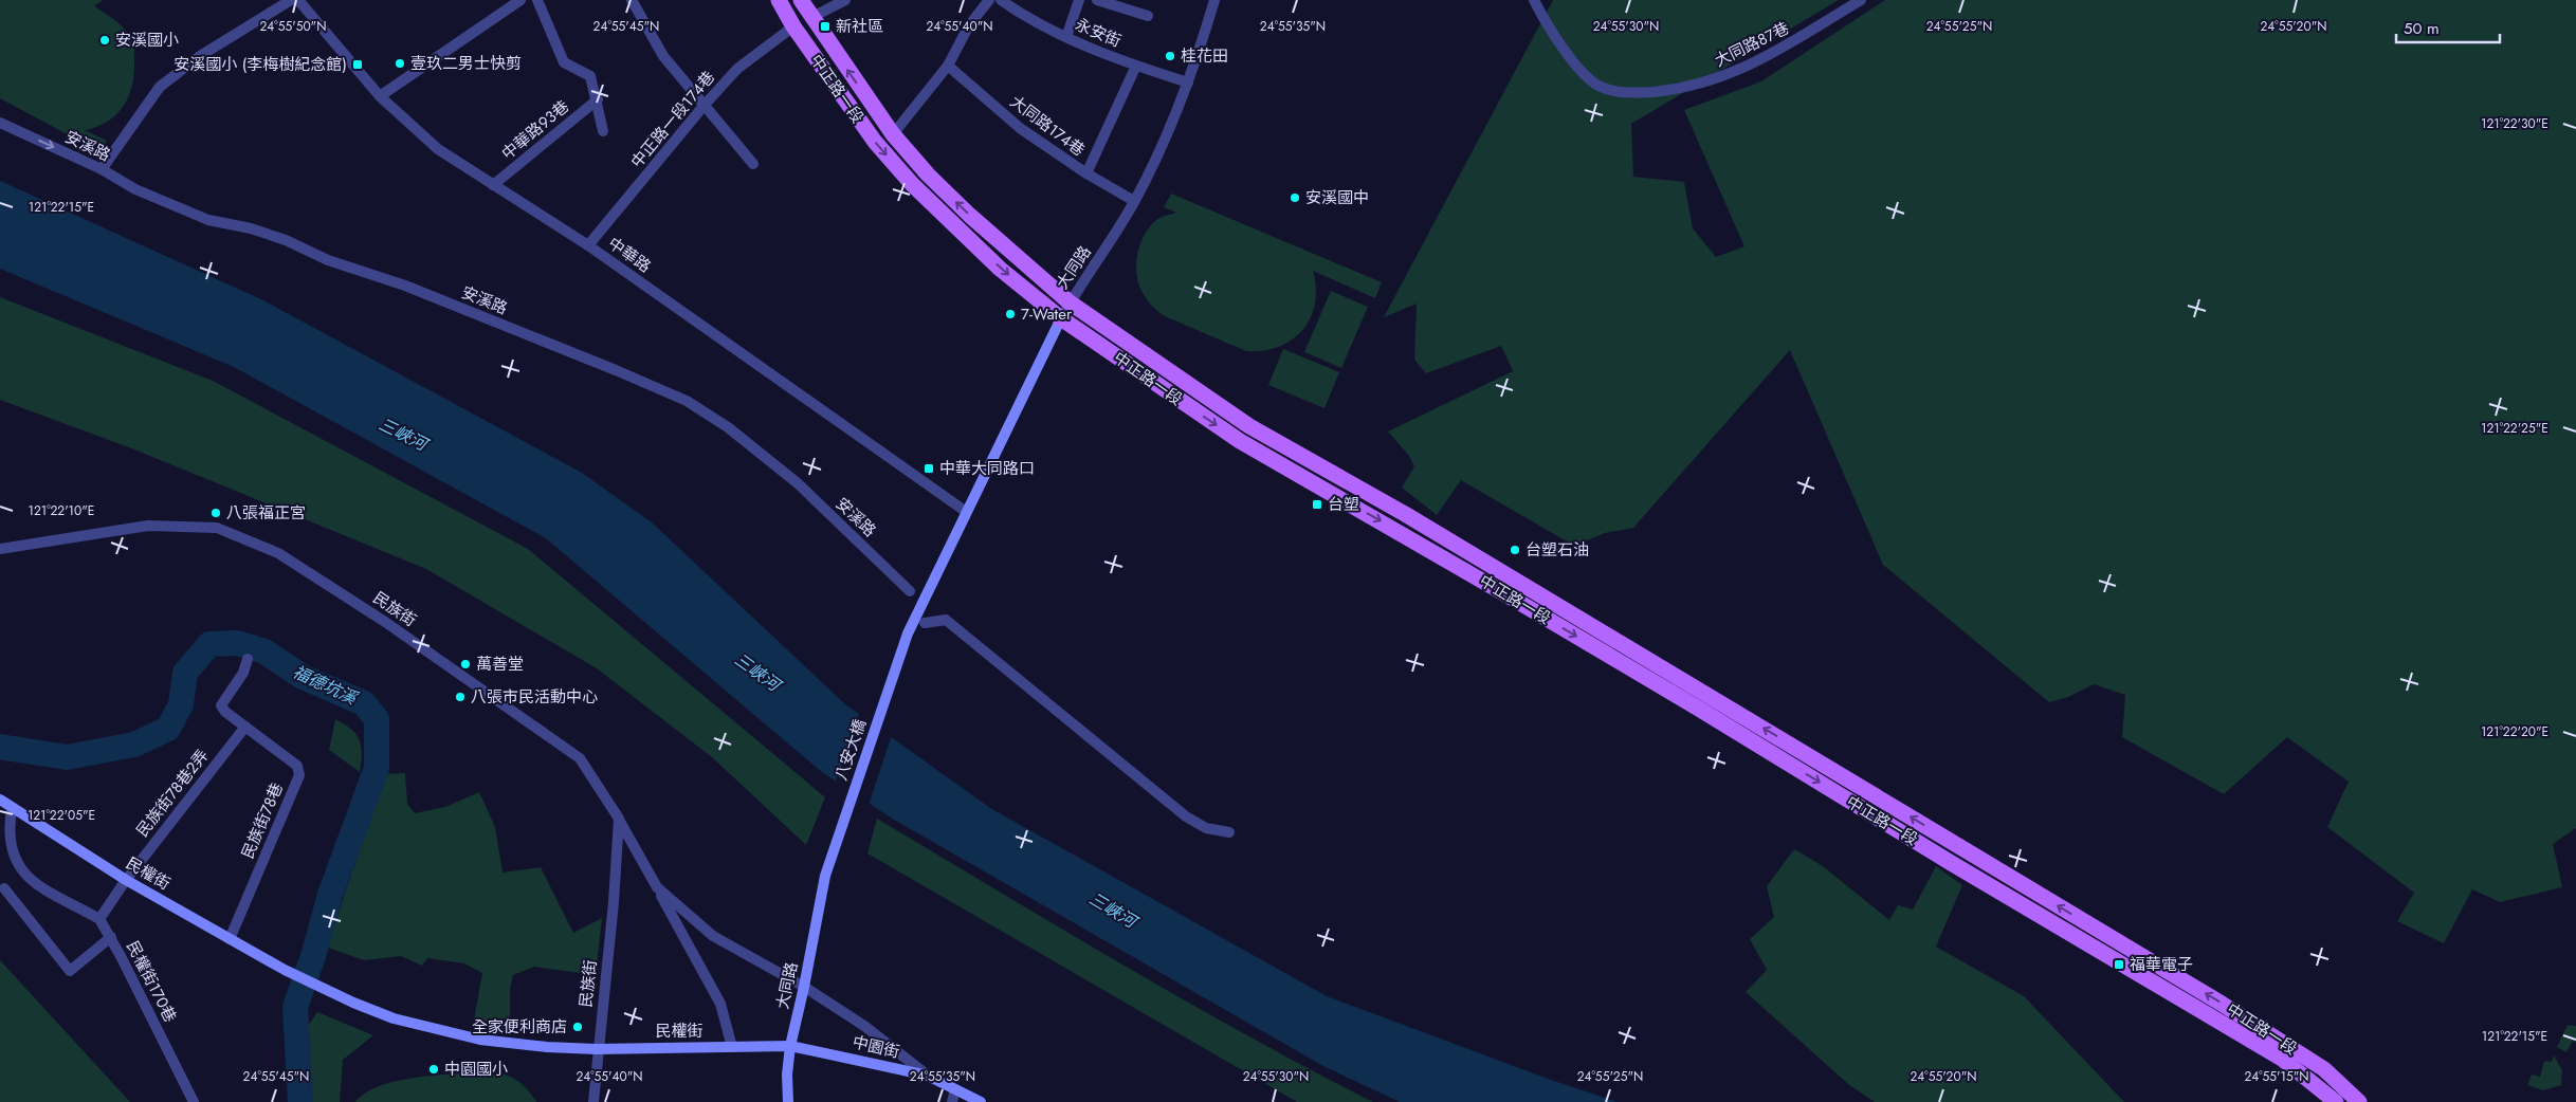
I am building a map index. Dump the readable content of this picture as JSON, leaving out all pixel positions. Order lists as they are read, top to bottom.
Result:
{
  "streets": {
    "main road": ["中正路一段"],
    "street": [
      "永安街",
      "大同路87巷",
      "中正路一段174巷",
      "大同路174巷",
      "中華路93巷",
      "安溪路",
      "中華路",
      "大同路",
      "民族街",
      "八安大橋",
      "民族街78巷2弄",
      "民族街78巷",
      "民權街",
      "民權街170巷",
      "中園街"
    ]
  },
  "crossings": [
    ["永安街", "大同路"],
    ["中正路一段", "中正路一段174巷"],
    ["中正路一段", "大同路"],
    ["中正路一段174巷", "中華路"],
    ["大同路174巷", "大同路"],
    ["中華路93巷", "中華路"],
    ["中華路", "大同路"],
    ["大同路", "八安大橋"],
    ["大同路", "民權街"],
    ["大同路", "中園街"],
    ["民族街", "民權街"],
    ["民族街78巷2弄", "民族街78巷"],
    ["民族街78巷2弄", "民權街"],
    ["民族街78巷", "民權街"],
    ["民權街", "中園街"]
  ],
  "water": ["三峽河", "福德坑溪"],
  "places": {
    "transit": [
      "新社區",
      "安溪國小 (李梅樹紀念館)",
      "中華大同路口",
      "台塑",
      "福華電子"
    ],
    "other": [
      "安溪國小",
      "桂花田",
      "壹玖二男士快剪",
      "安溪國中",
      "7-Water",
      "八張福正宮",
      "台塑石油",
      "萬善堂",
      "八張市民活動中心",
      "全家便利商店",
      "中園國小"
    ]
  },
  "scale_bar": "50 m",
  "coordinates": [
    "24°55'50\"N",
    "24°55'45\"N",
    "24°55'40\"N",
    "24°55'35\"N",
    "24°55'30\"N",
    "24°55'25\"N",
    "24°55'20\"N",
    "121°22'30\"E",
    "121°22'15\"E",
    "121°22'25\"E",
    "121°22'10\"E",
    "121°22'20\"E",
    "121°22'05\"E",
    "24°55'15\"N"
  ]
}
